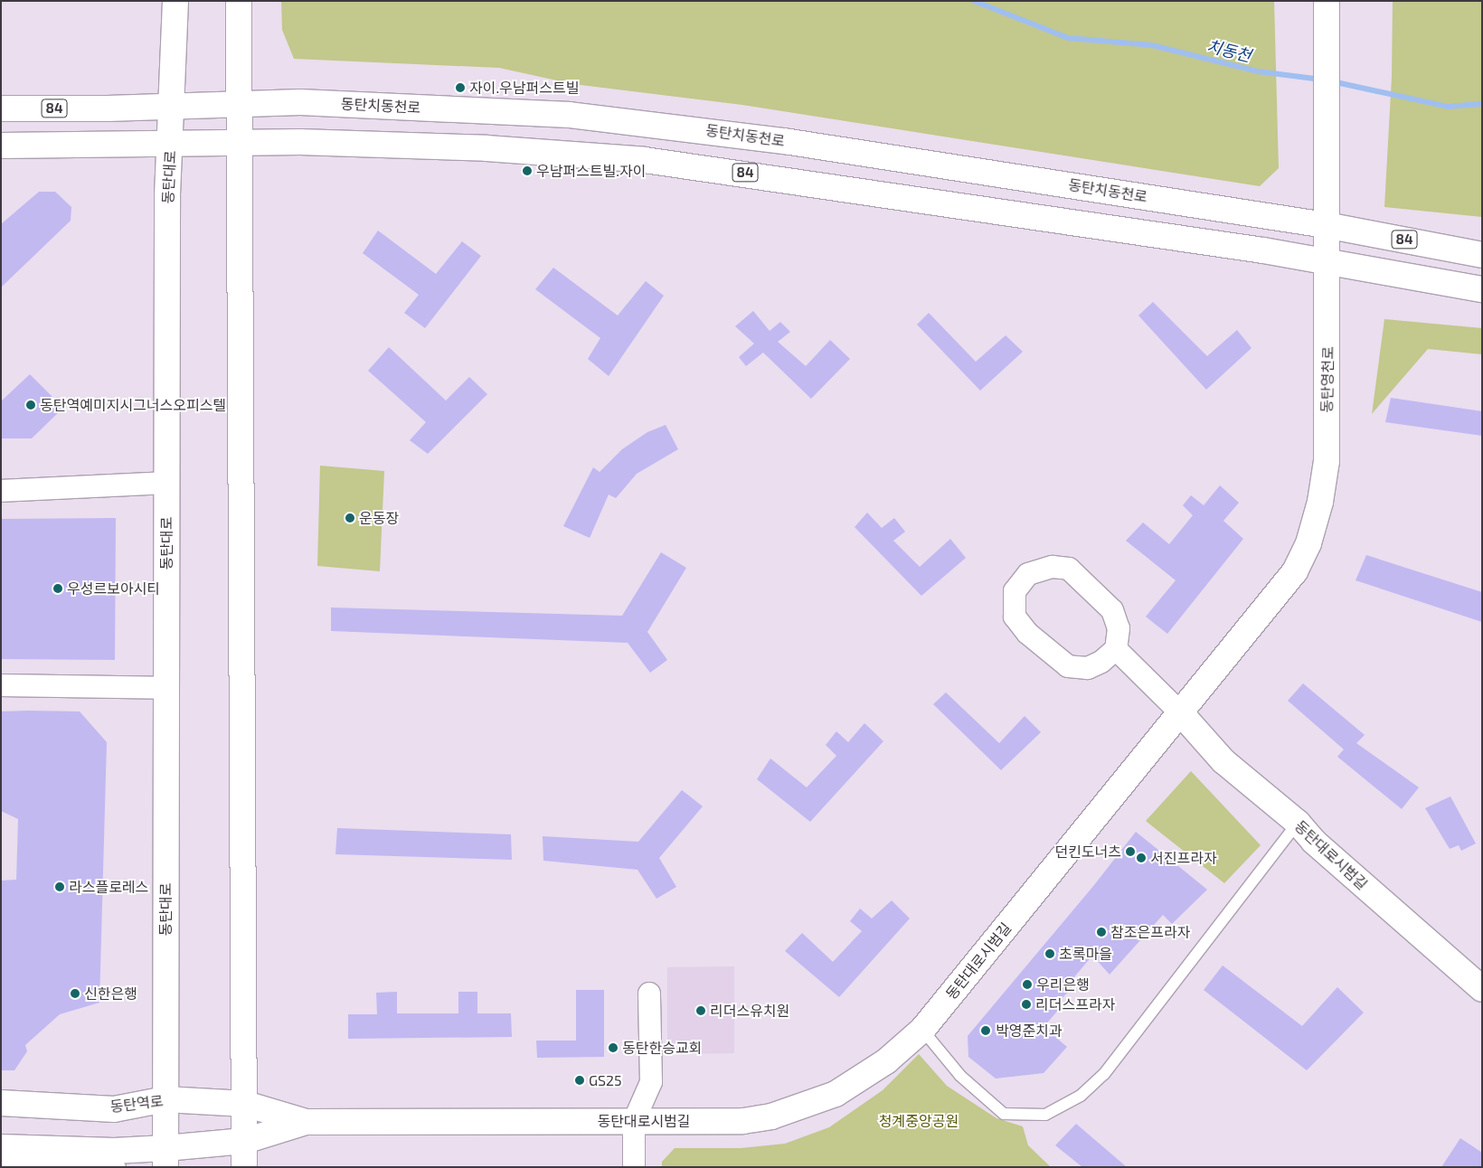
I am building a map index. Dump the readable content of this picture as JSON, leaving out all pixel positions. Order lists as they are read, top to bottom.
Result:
{
  "streets": {
    "main road": [
      "동탄치동천로",
      "84",
      "동탄대로",
      "동탄영천로",
      "동탄대로시범길",
      "동탄역로"
    ]
  },
  "crossings": [
    ["동탄치동천로", "동탄대로"],
    ["동탄치동천로", "동탄영천로"],
    ["84", "동탄대로"],
    ["84", "동탄영천로"],
    ["동탄대로", "동탄대로시범길"],
    ["동탄대로", "동탄역로"],
    ["동탄영천로", "동탄대로시범길"],
    ["동탄대로시범길", "동탄역로"]
  ],
  "water": ["치동천"],
  "parks": ["청계중앙공원"],
  "places": [
    "자이.우남퍼스트빌",
    "우남퍼스트빌.자이",
    "동탄역예미지시그너스오피스텔",
    "운동장",
    "우성르보아시티",
    "던킨도너츠",
    "서진프라자",
    "라스플로레스",
    "참조은프라자",
    "초록마을",
    "우리은행",
    "신한은행",
    "리더스프라자",
    "리더스유치원",
    "박영준치과",
    "동탄한승교회",
    "GS25"
  ]
}
